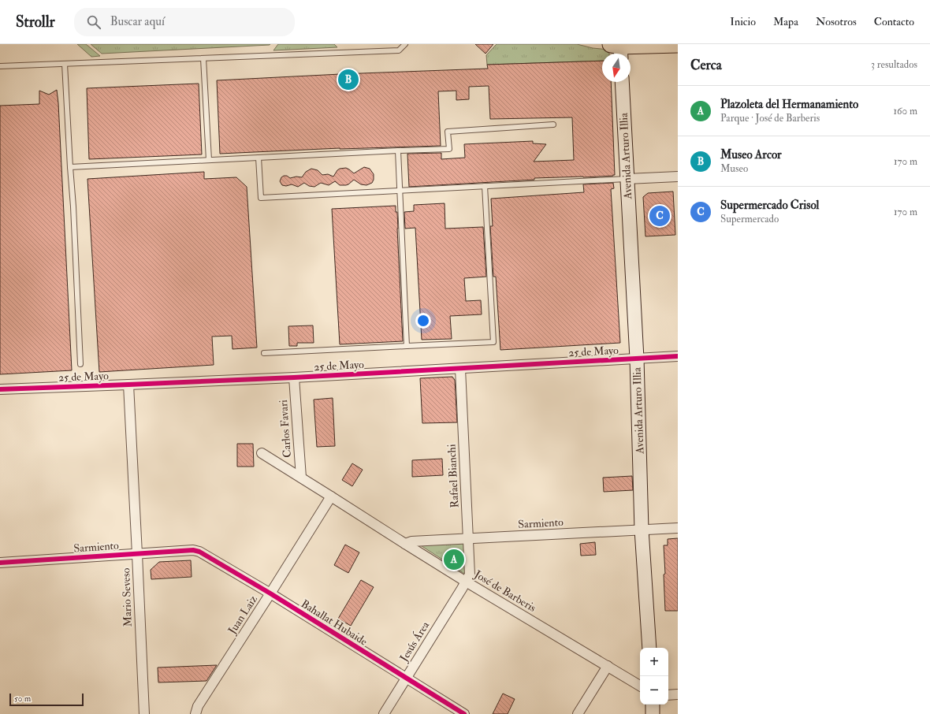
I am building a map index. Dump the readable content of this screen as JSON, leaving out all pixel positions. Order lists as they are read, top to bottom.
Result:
{
  "streets": {
    "main road": ["Avenida Arturo Illia"],
    "street": [
      "25 de Mayo",
      "Carlos Favari",
      "Rafael Bianchi",
      "Sarmiento",
      "José de Barberis",
      "Mario Seveso",
      "Juan Laiz",
      "Bahallat Hubaide",
      "Jesús Área"
    ]
  },
  "crossings": [
    ["Avenida Arturo Illia", "25 de Mayo"],
    ["Avenida Arturo Illia", "Sarmiento"],
    ["25 de Mayo", "Carlos Favari"],
    ["25 de Mayo", "Rafael Bianchi"],
    ["25 de Mayo", "Mario Seveso"],
    ["Carlos Favari", "José de Barberis"],
    ["Rafael Bianchi", "Sarmiento"],
    ["Rafael Bianchi", "José de Barberis"],
    ["Rafael Bianchi", "Jesús Área"],
    ["Sarmiento", "José de Barberis"],
    ["Sarmiento", "Mario Seveso"],
    ["Sarmiento", "Bahallat Hubaide"],
    ["José de Barberis", "Juan Laiz"],
    ["José de Barberis", "Jesús Área"],
    ["Juan Laiz", "Bahallat Hubaide"],
    ["Bahallat Hubaide", "Jesús Área"]
  ],
  "scale_bar": "50 m",
  "north": "bottom",
  "page": {
    "header": "Strollr",
    "search": "Buscar aquí",
    "nav": [
      "Inicio",
      "Mapa",
      "Nosotros",
      "Contacto"
    ],
    "heading": ["Cerca", "3 resultados"],
    "pins": ["B", "C", "A"],
    "list": [
      {
        "mark": "A",
        "name": "Plazoleta del Hermanamiento",
        "note": "Parque · José de Barberis",
        "value": "160 m"
      },
      {
        "mark": "B",
        "name": "Museo Arcor",
        "note": "Museo",
        "value": "170 m"
      },
      {
        "mark": "C",
        "name": "Supermercado Crisol",
        "note": "Supermercado",
        "value": "170 m"
      }
    ],
    "map_buttons": ["+", "−"],
    "scale": "50 m"
  }
}
